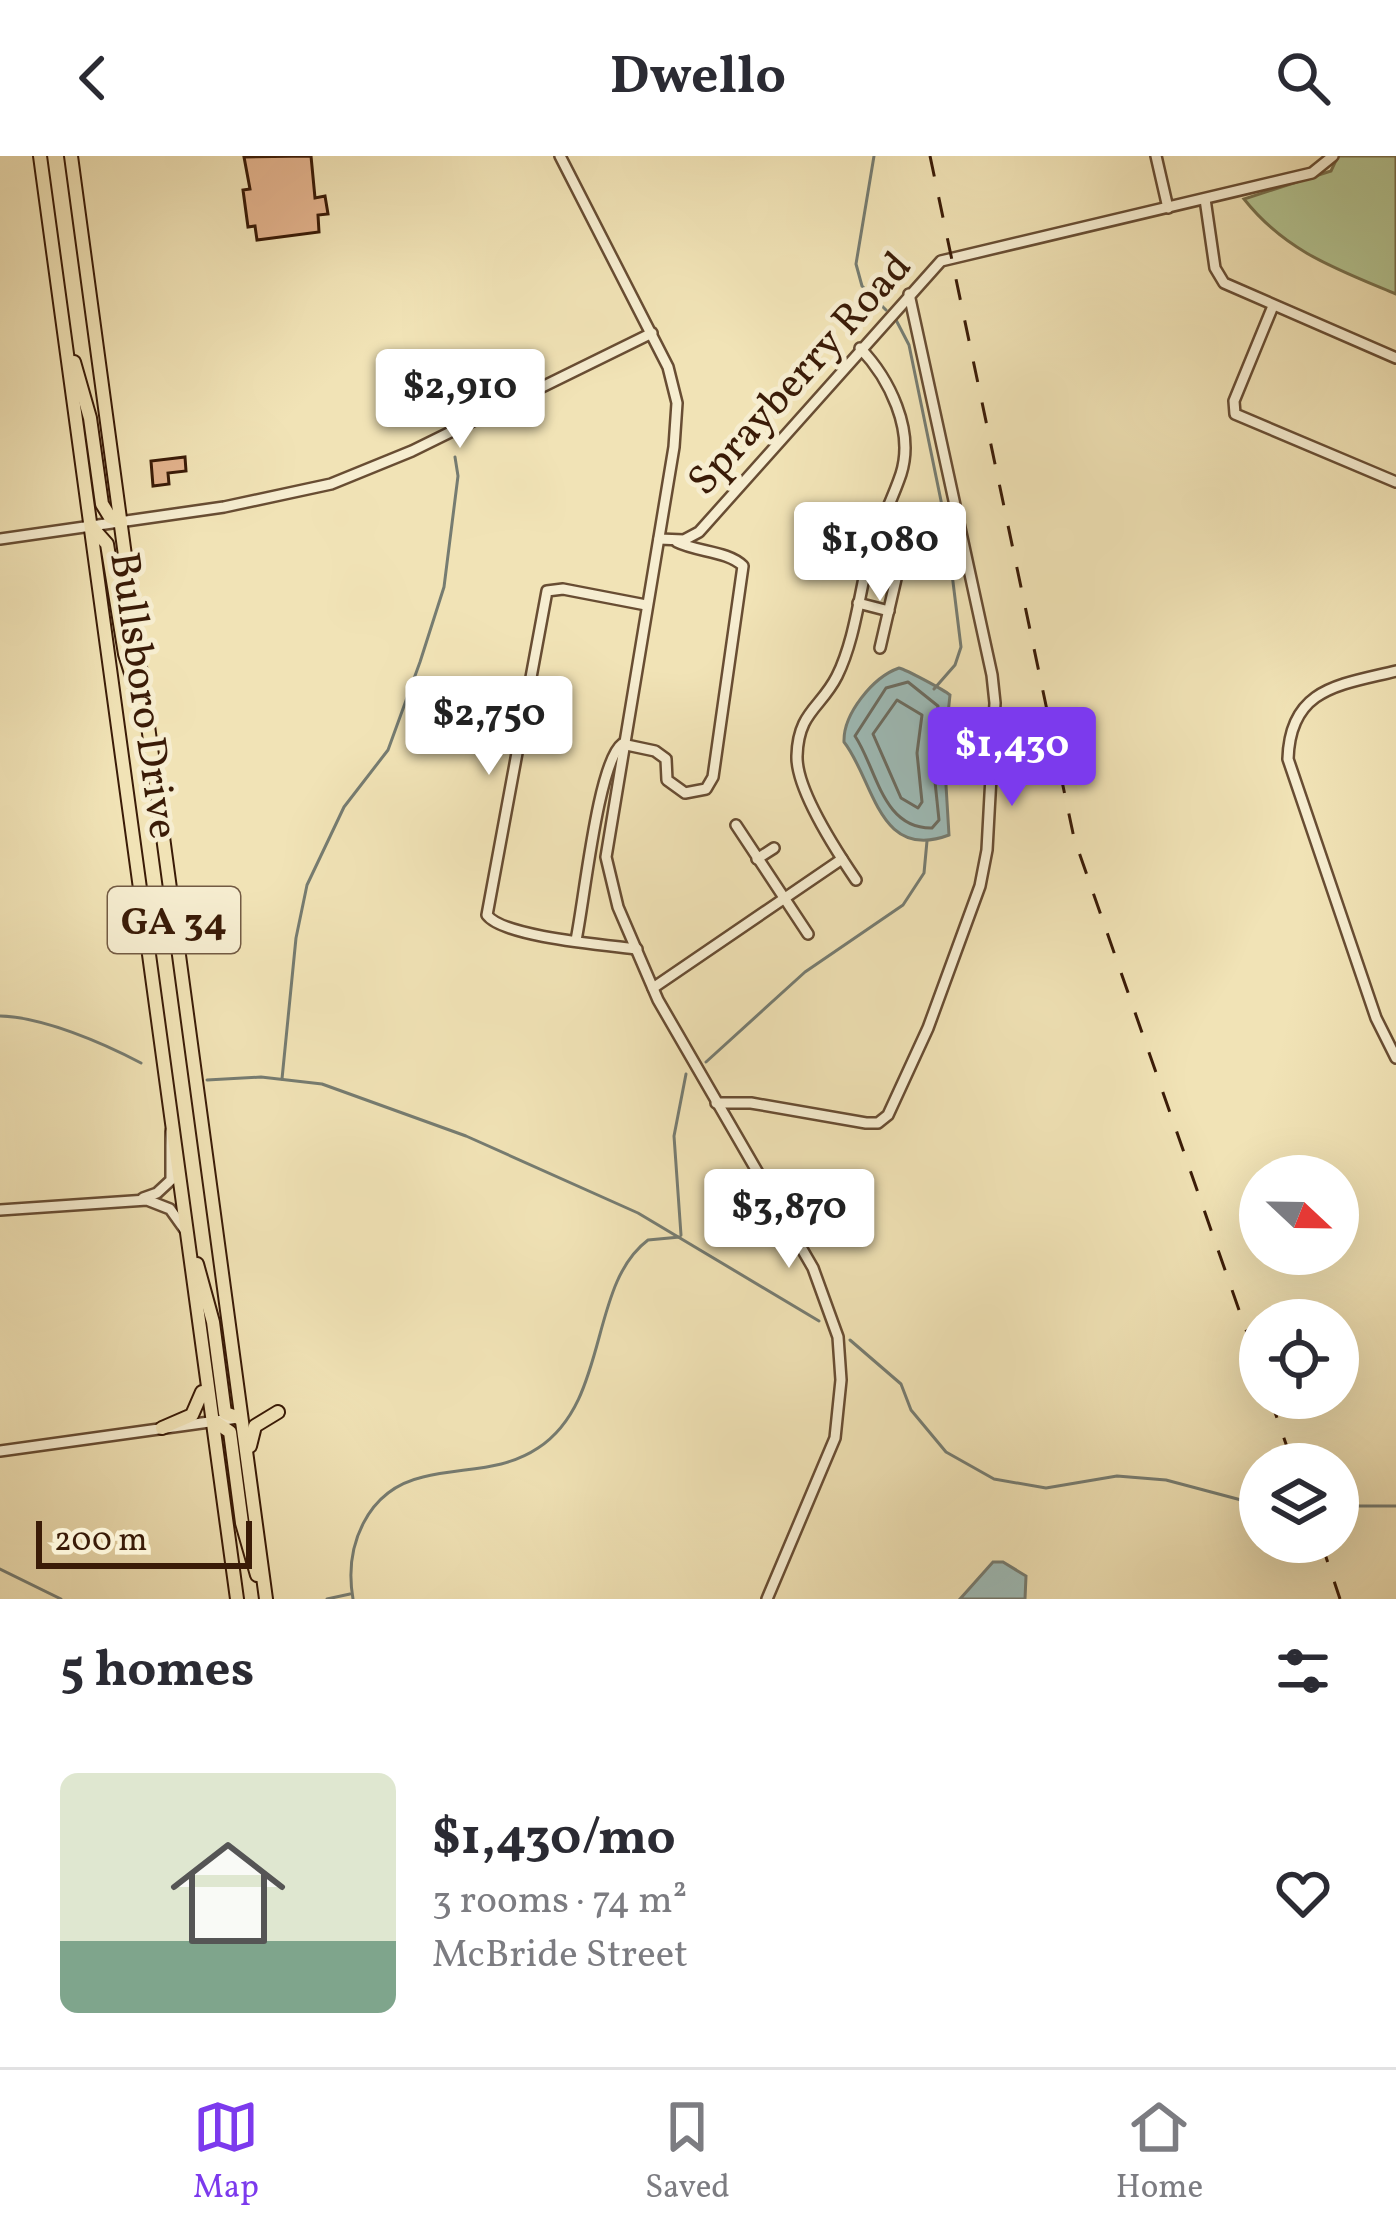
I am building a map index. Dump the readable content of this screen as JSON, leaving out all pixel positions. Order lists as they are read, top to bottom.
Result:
{
  "streets": {
    "main road": ["Bullsboro Drive", "GA 34"],
    "street": ["Sprayberry Road"]
  },
  "scale_bar": "200 m",
  "north": "right",
  "page": {
    "header": "Dwello",
    "price": [
      "$2,910",
      "$1,080",
      "$2,750",
      "$1,430",
      "$3,870"
    ],
    "scale": "200 m",
    "heading": "5 homes",
    "list": [
      {
        "name": "$1,430/mo",
        "note": "3 rooms · 74 m² · McBride Street"
      }
    ],
    "tabs": ["Map", "Saved", "Home"]
  }
}
